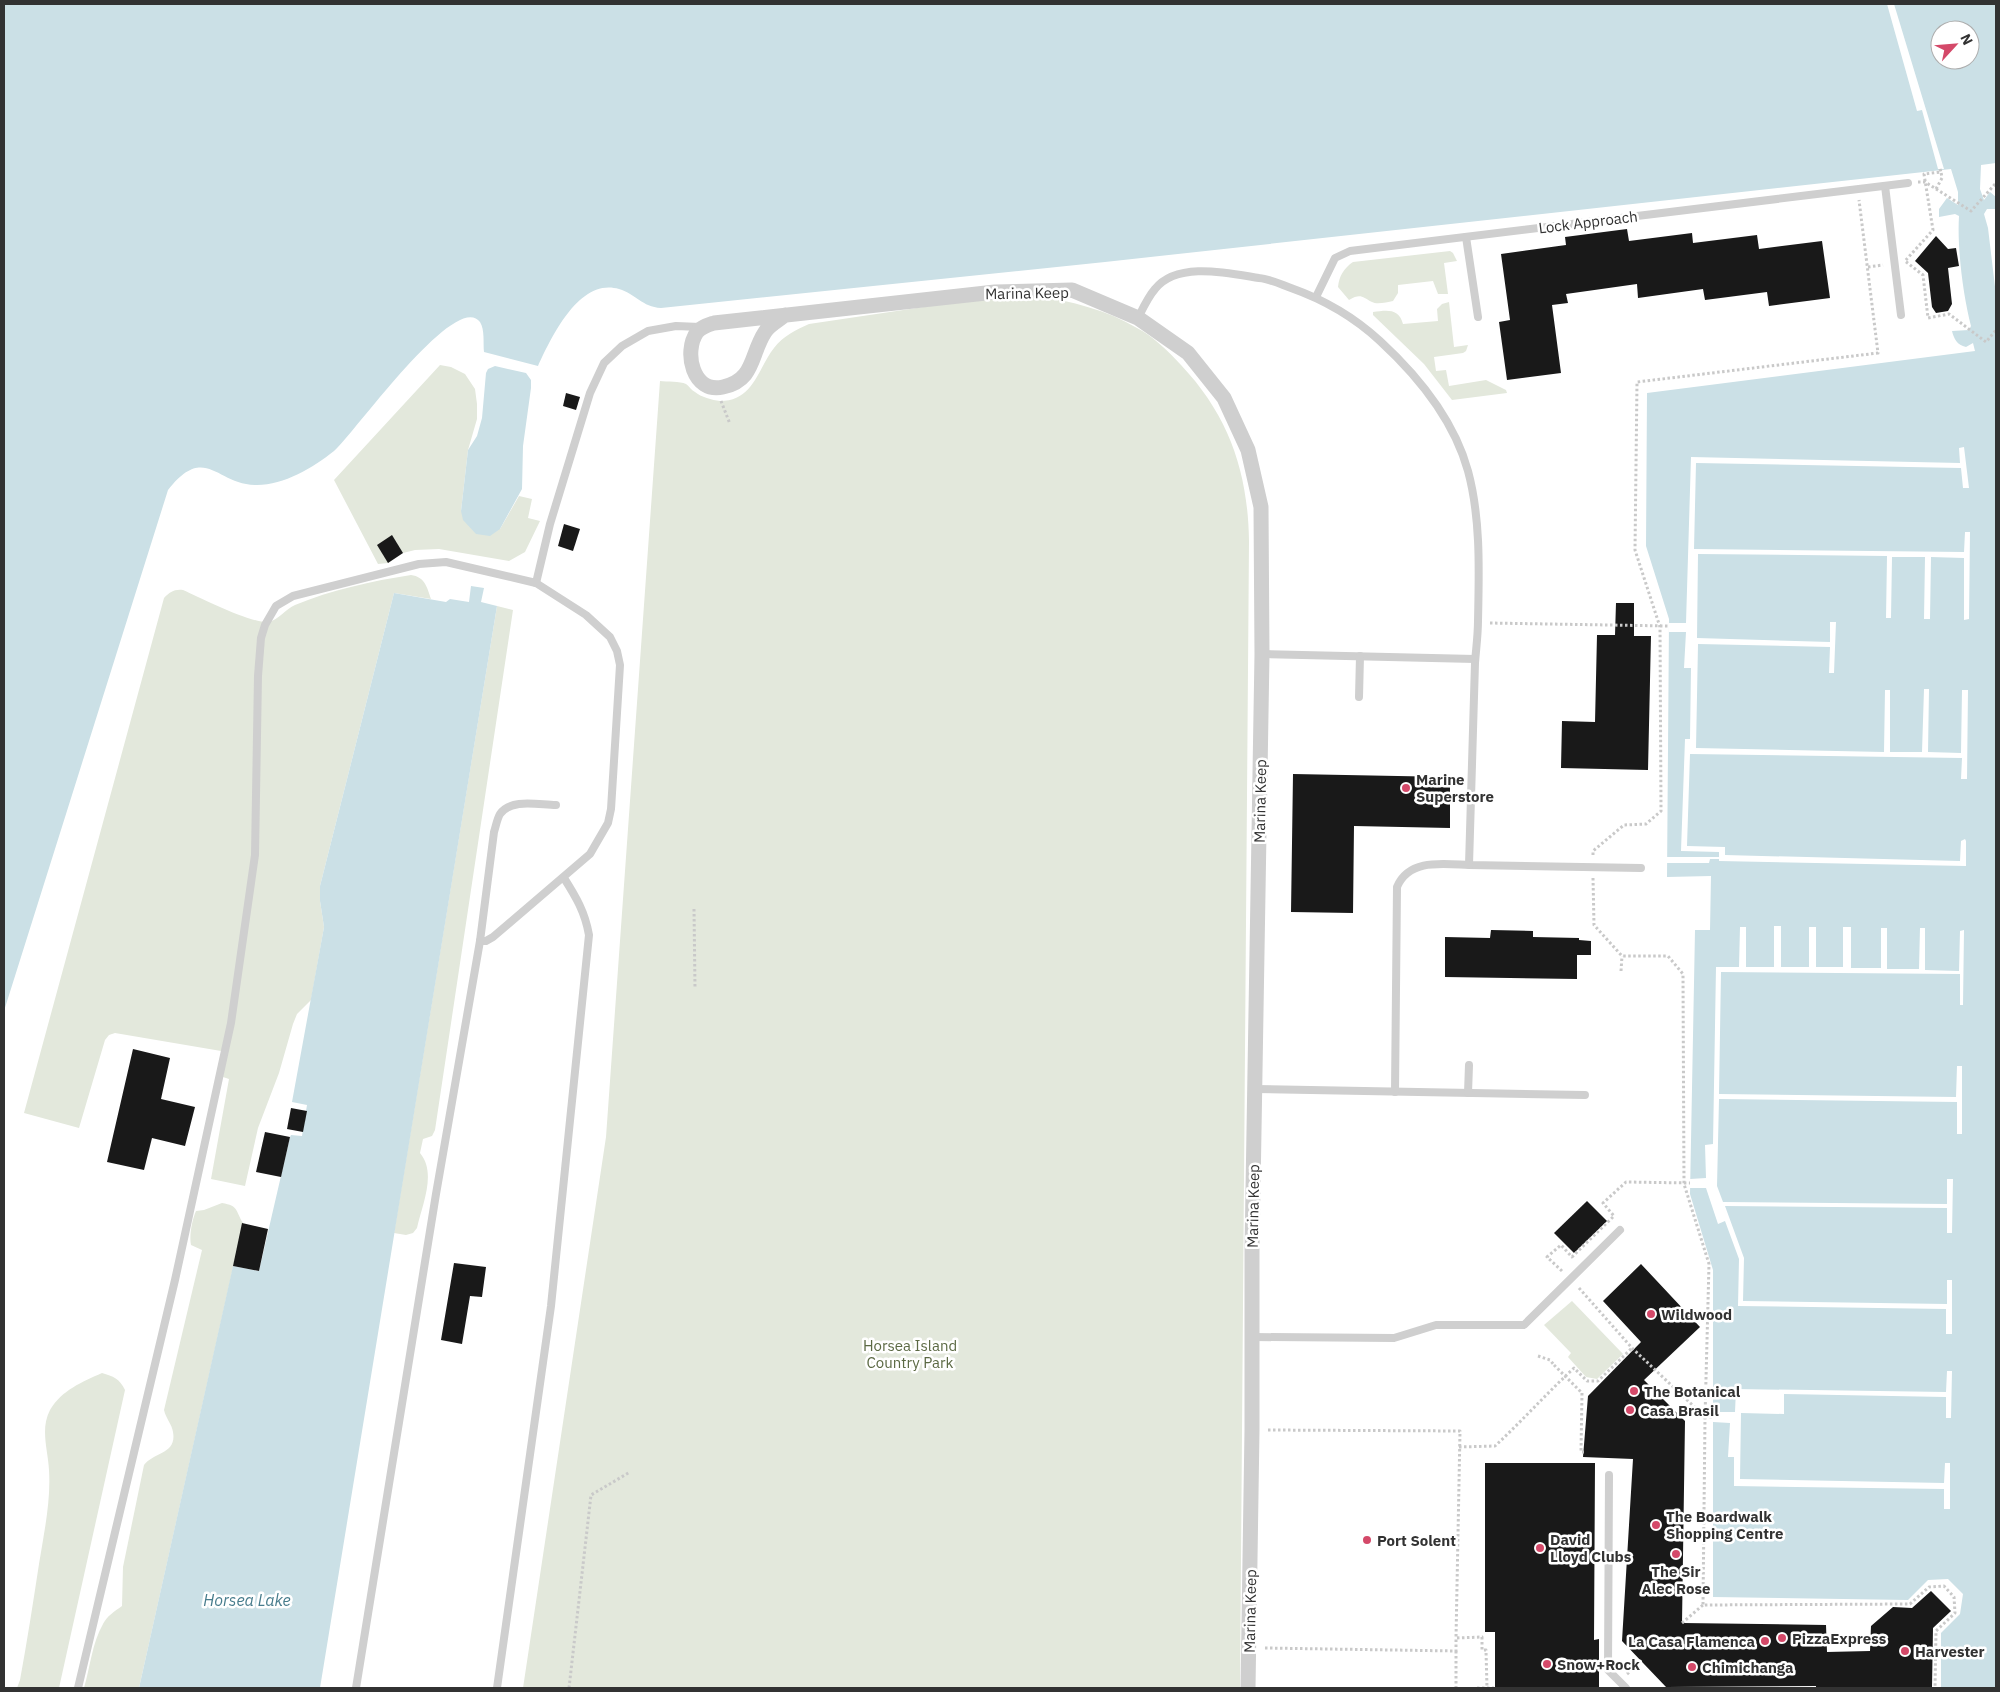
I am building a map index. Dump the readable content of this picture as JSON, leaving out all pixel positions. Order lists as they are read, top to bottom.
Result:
{
  "streets": {
    "street": ["Marina Keep"],
    "lane": ["Lock Approach"]
  },
  "water": ["Horsea Lake"],
  "parks": ["Horsea Island Country Park"],
  "places": [
    "Marine Superstore",
    "Wildwood",
    "The Botanical",
    "Casa Brasil",
    "The Boardwalk Shopping Centre",
    "Port Solent",
    "David Lloyd Clubs",
    "The Sir Alec Rose",
    "PizzaExpress",
    "La Casa Flamenca",
    "Harvester",
    "Snow+Rock",
    "Chimichanga"
  ],
  "north": "top right"
}
